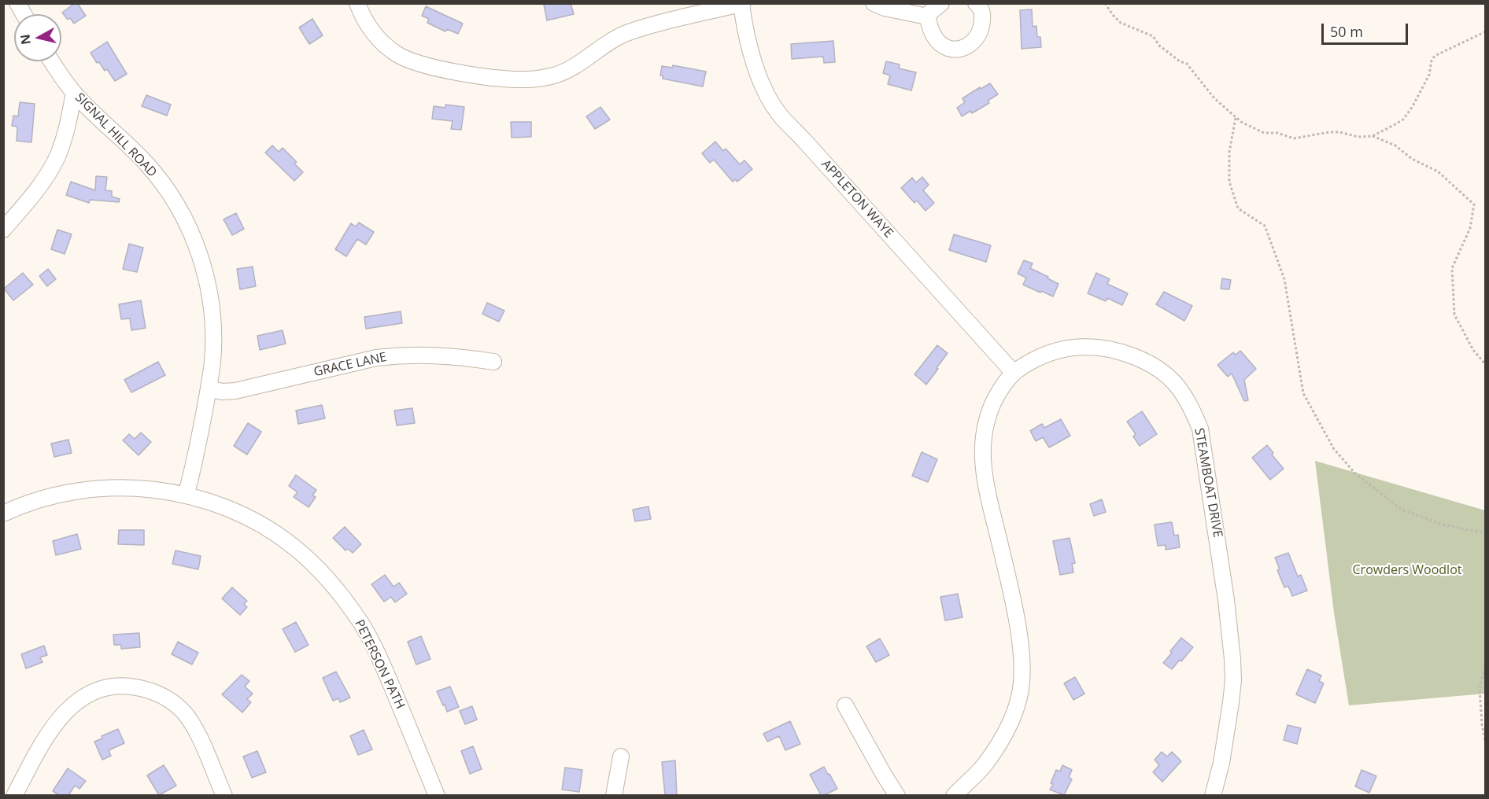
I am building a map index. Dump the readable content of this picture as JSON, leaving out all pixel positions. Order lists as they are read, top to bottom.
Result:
{
  "streets": {
    "street": [
      "SIGNAL HILL ROAD",
      "APPLETON WAYE",
      "GRACE LANE",
      "STEAMBOAT DRIVE",
      "PETERSON PATH"
    ]
  },
  "crossings": [
    ["SIGNAL HILL ROAD", "GRACE LANE"],
    ["SIGNAL HILL ROAD", "PETERSON PATH"],
    ["APPLETON WAYE", "STEAMBOAT DRIVE"]
  ],
  "parks": ["Crowders Woodlot"],
  "scale_bar": "50 m",
  "north": "left"
}
